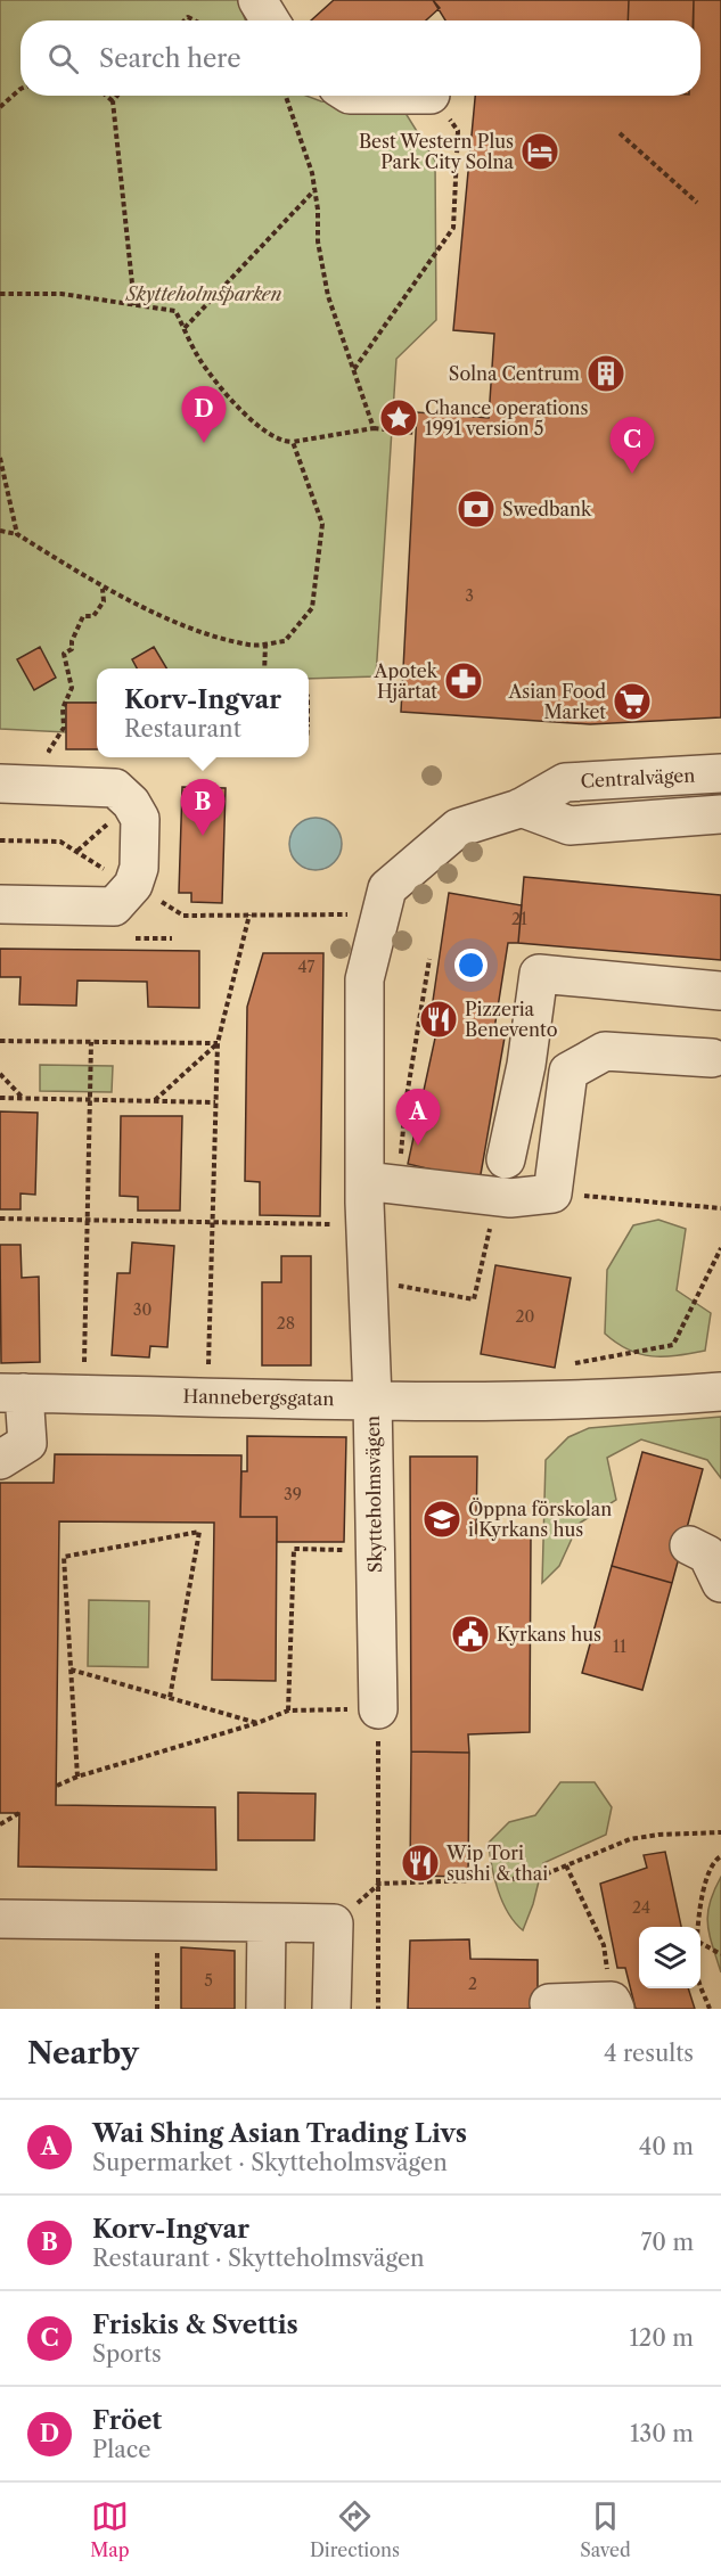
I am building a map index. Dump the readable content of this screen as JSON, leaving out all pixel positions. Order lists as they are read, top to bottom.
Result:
{
  "streets": {
    "street": ["Centralvägen", "Hannebergsgatan", "Skytteholmsvägen"]
  },
  "crossings": [
    ["Centralvägen", "Skytteholmsvägen"],
    ["Hannebergsgatan", "Skytteholmsvägen"]
  ],
  "parks": ["Skytteholmsparken"],
  "places": {
    "hotel": ["Best Western Plus Park City Solna"],
    "building": ["Solna Centrum"],
    "place": ["Chance operations 1991 version 5"],
    "bank": ["Swedbank"],
    "pharmacy": ["Apotek Hjärtat"],
    "supermarket": ["Asian Food Market"],
    "restaurant": ["Pizzeria Benevento", "Wip Tori sushi & thai"],
    "school or university": ["Öppna förskolan i Kyrkans hus"],
    "public building": ["Kyrkans hus"]
  },
  "house_numbers": [
    "3",
    "21",
    "47",
    "30",
    "20",
    "28",
    "39",
    "11",
    "24",
    "5",
    "2"
  ],
  "page": {
    "search": "Search here",
    "pins": [
      "D",
      "C",
      "B",
      "A"
    ],
    "popup": ["Korv-Ingvar", "Restaurant"],
    "heading": ["Nearby", "4 results"],
    "list": [
      {
        "mark": "A",
        "name": "Wai Shing Asian Trading Livs",
        "note": "Supermarket · Skytteholmsvägen",
        "value": "40 m"
      },
      {
        "mark": "B",
        "name": "Korv-Ingvar",
        "note": "Restaurant · Skytteholmsvägen",
        "value": "70 m"
      },
      {
        "mark": "C",
        "name": "Friskis & Svettis",
        "note": "Sports",
        "value": "120 m"
      },
      {
        "mark": "D",
        "name": "Fröet",
        "note": "Place",
        "value": "130 m"
      }
    ],
    "nav": ["Map", "Directions", "Saved"]
  }
}
